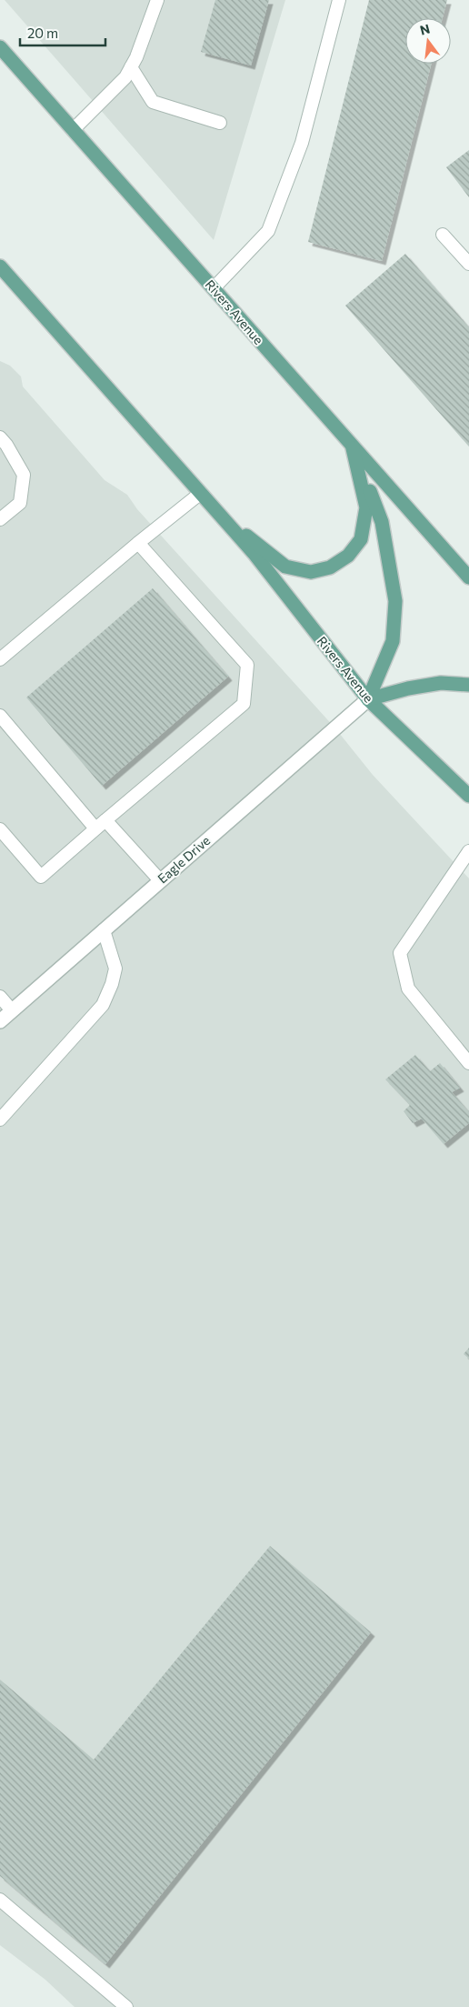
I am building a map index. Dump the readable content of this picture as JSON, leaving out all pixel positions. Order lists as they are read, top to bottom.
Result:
{
  "streets": {
    "main road": ["Rivers Avenue"],
    "street": ["Eagle Drive"]
  },
  "crossings": [
    ["Rivers Avenue", "Eagle Drive"]
  ],
  "scale_bar": "20 m",
  "north": "top"
}
